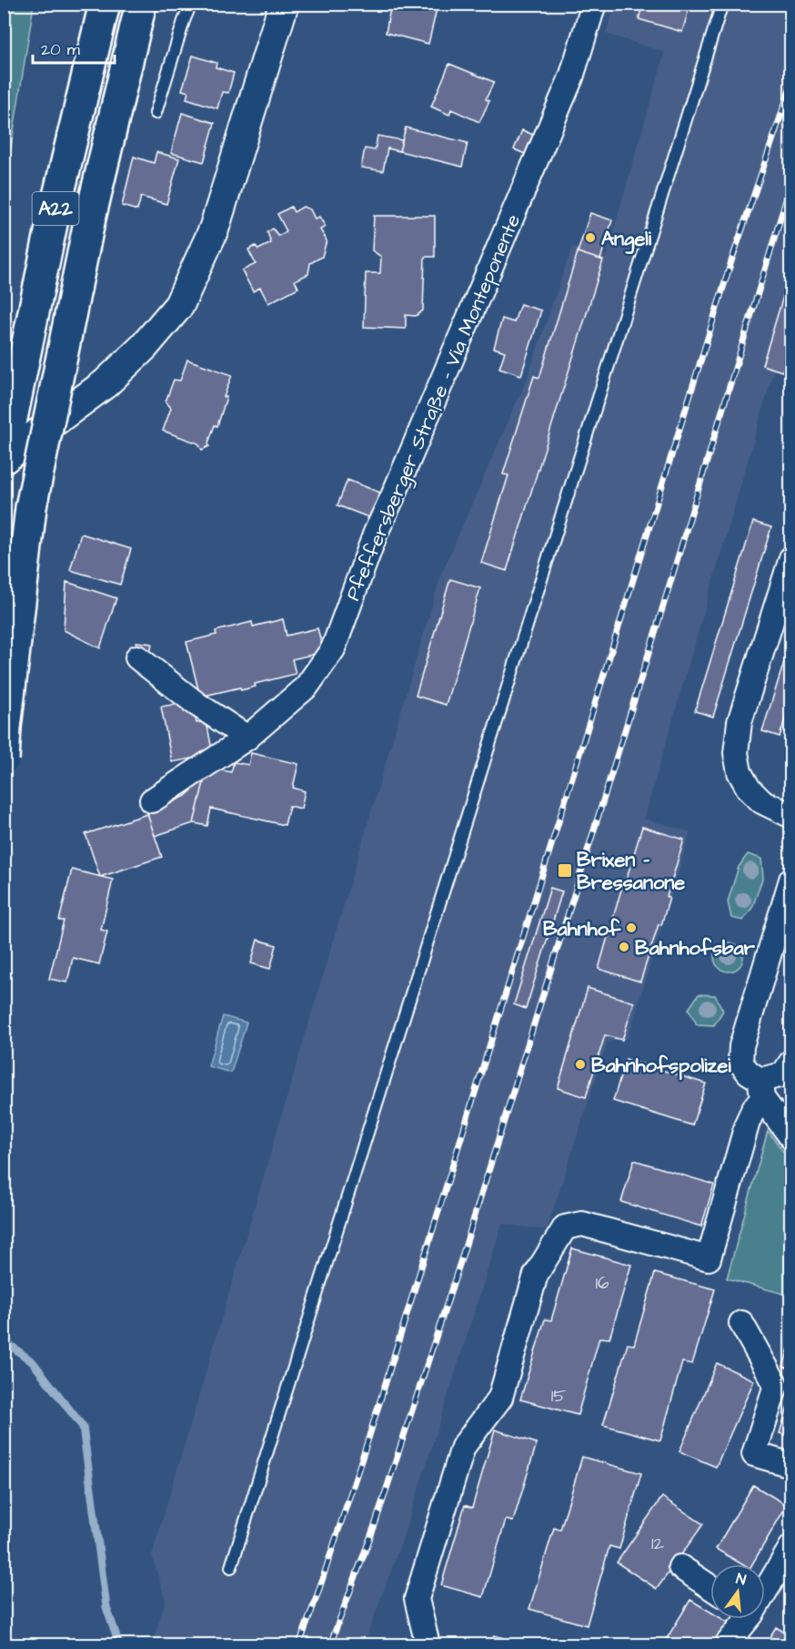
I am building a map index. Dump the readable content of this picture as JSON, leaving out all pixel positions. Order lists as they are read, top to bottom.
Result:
{
  "streets": {
    "highway": ["A22"],
    "street": ["Pfeffersberger Straße - Via Monteponente"]
  },
  "places": {
    "other": [
      "Angeli",
      "Bahnhof",
      "Bahnhofsbar",
      "Bahnhofspolizei"
    ],
    "transit": ["Brixen - Bressanone"]
  },
  "house_numbers": ["16", "15", "12"],
  "scale_bar": "20 m",
  "north": "top"
}
